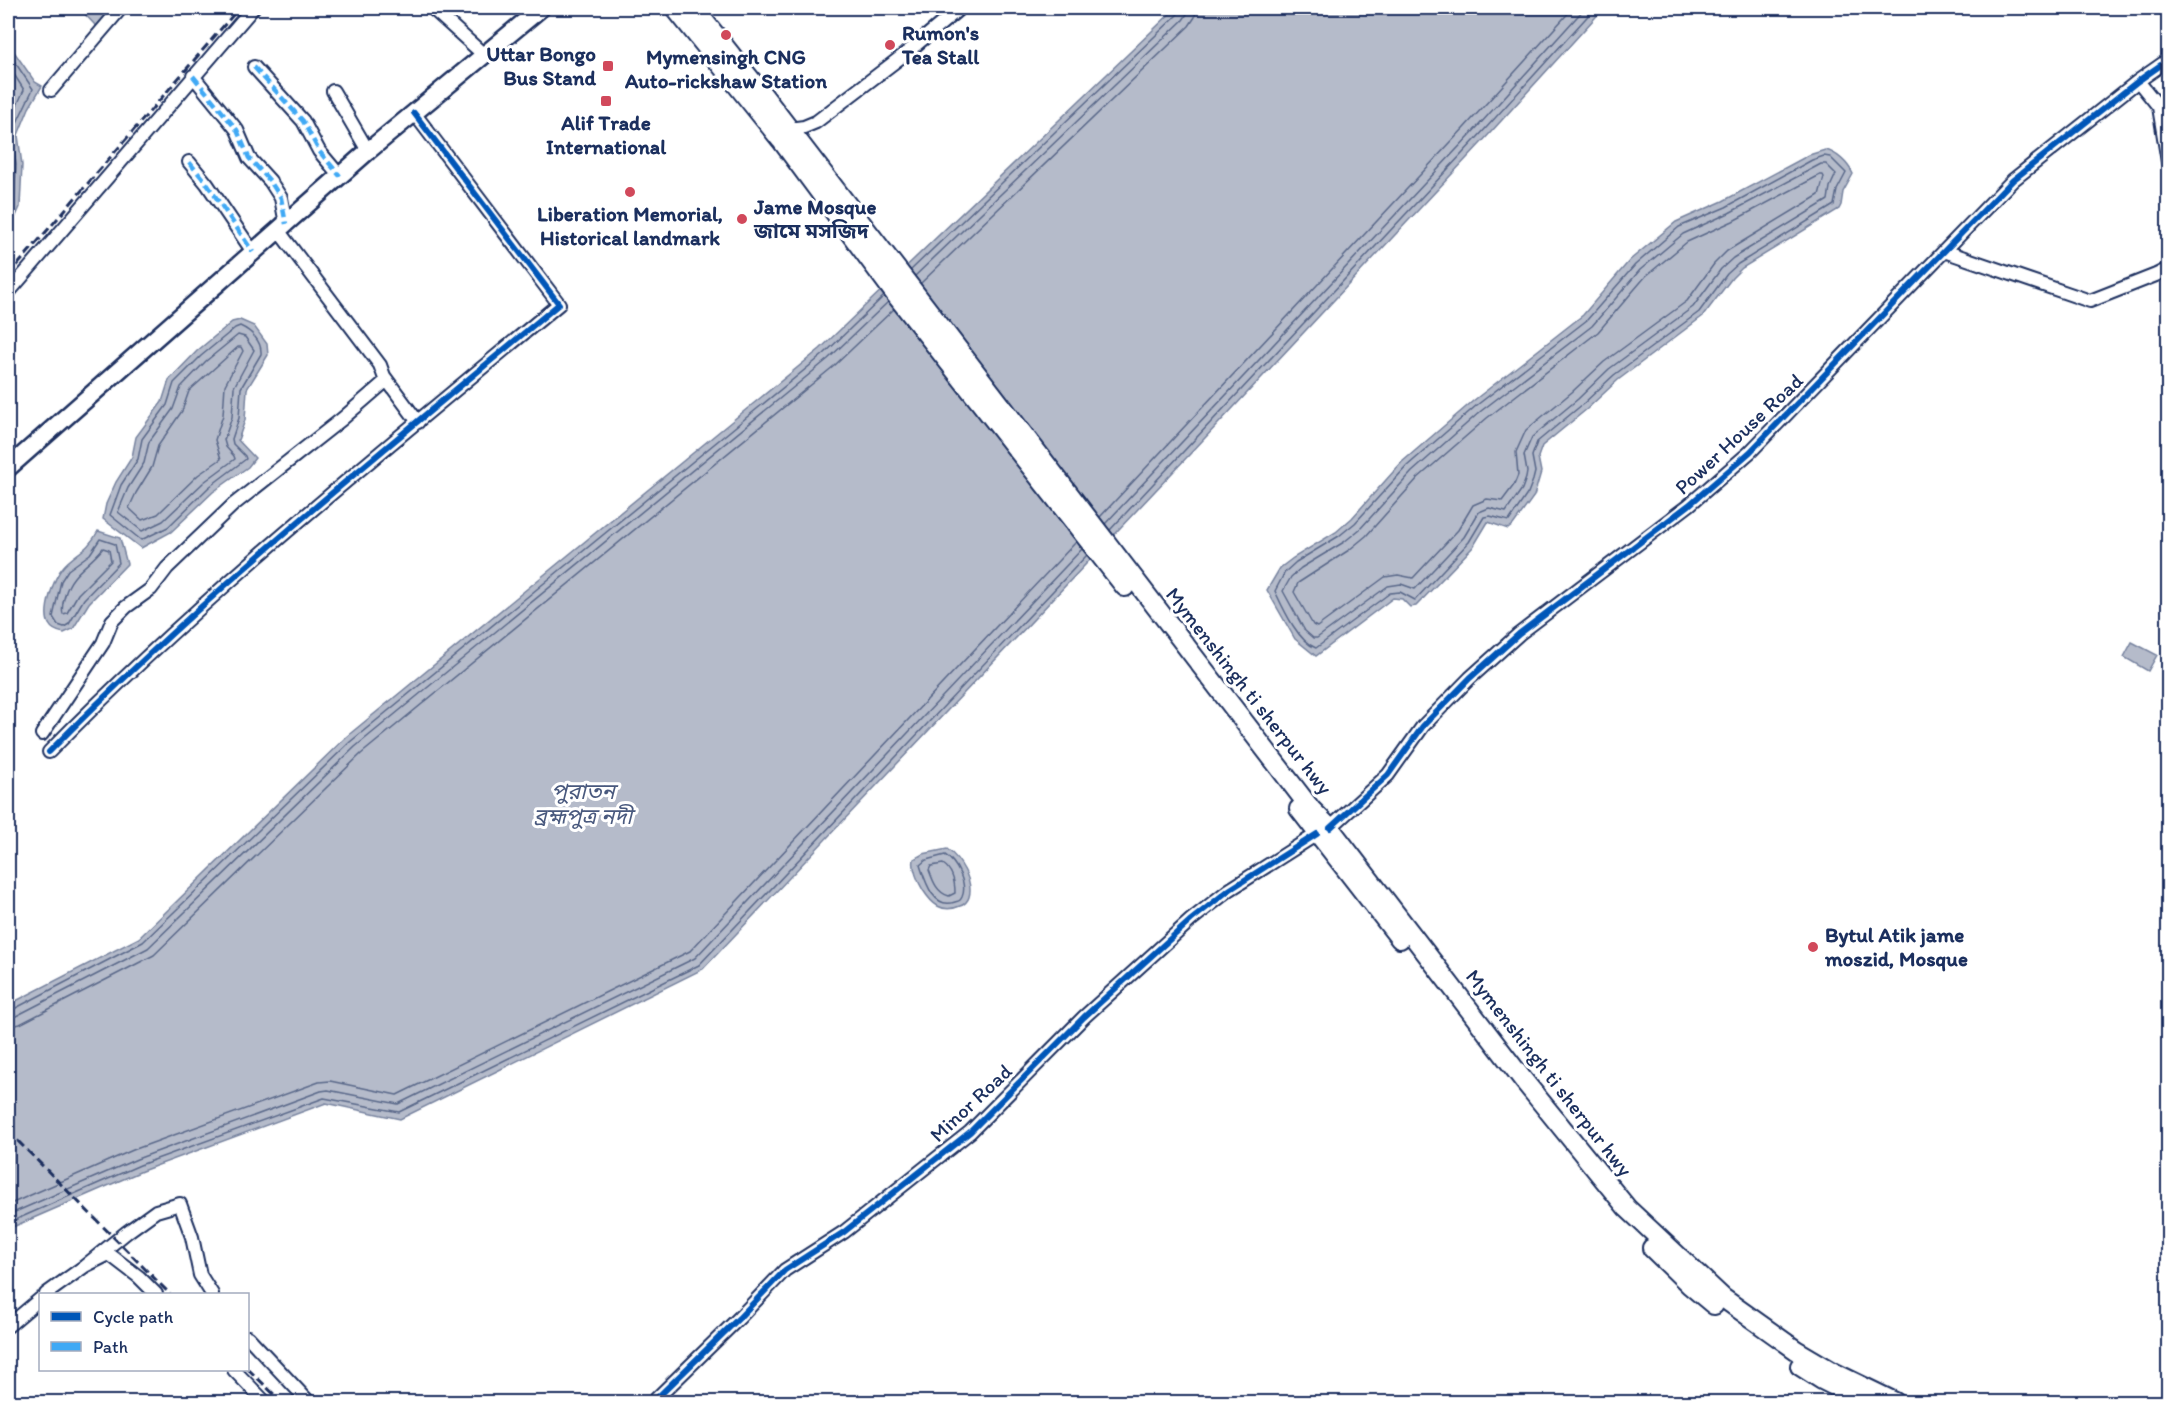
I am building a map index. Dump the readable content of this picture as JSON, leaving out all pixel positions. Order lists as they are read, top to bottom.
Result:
{
  "streets": {
    "main road": ["Mymenshingh ti sherpur hwy"],
    "street": ["Power House Road", "Minor Road"]
  },
  "crossings": [
    ["Power House Road", "Mymenshingh ti sherpur hwy"],
    ["Power House Road", "Minor Road"],
    ["Mymenshingh ti sherpur hwy", "Minor Road"]
  ],
  "water": ["পুরাতন ব্রহ্মপুত্র নদী"],
  "places": {
    "other": [
      "Mymensingh CNG Auto-rickshaw Station",
      "Rumon's Tea Stall",
      "Liberation Memorial, Historical landmark",
      "Jame Mosque জামে মসজিদ",
      "Bytul Atik jame moszid, Mosque"
    ],
    "transit": ["Uttar Bongo Bus Stand", "Alif Trade International"]
  },
  "legend": ["Cycle path", "Path"]
}
